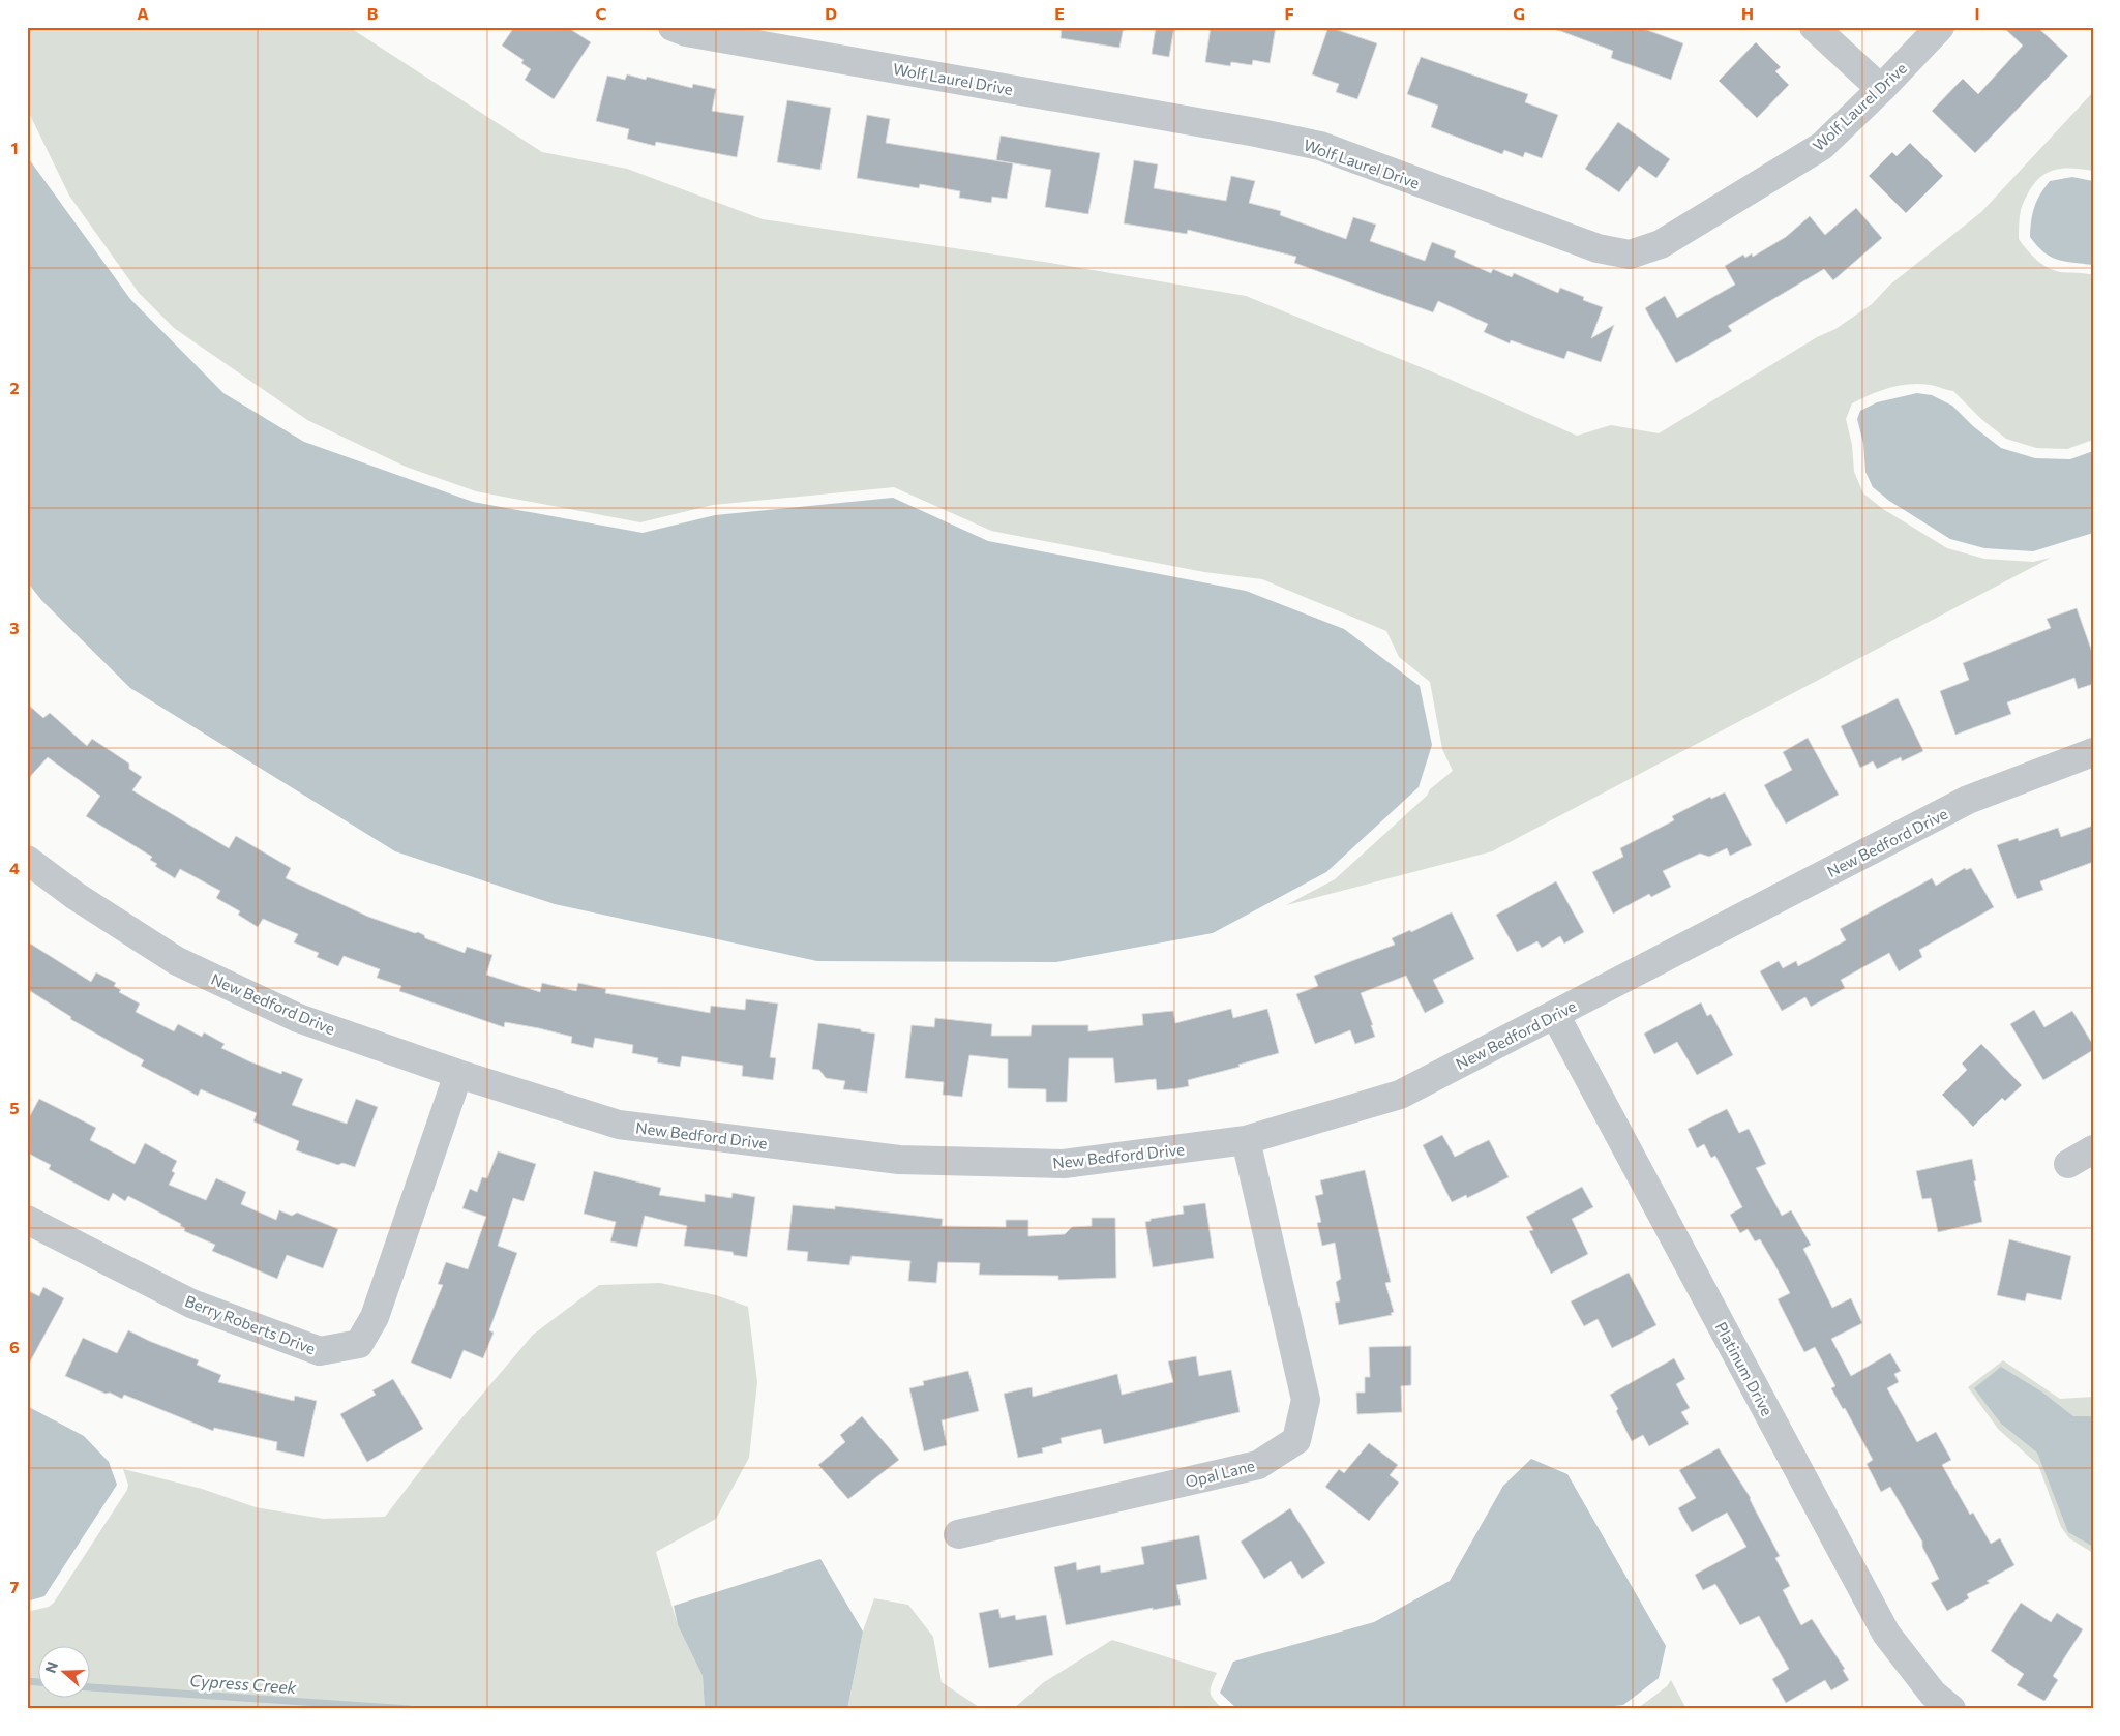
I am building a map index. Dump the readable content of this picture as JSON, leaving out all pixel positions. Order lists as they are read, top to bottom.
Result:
{
  "streets": {
    "street": [
      "Wolf Laurel Drive",
      "New Bedford Drive",
      "Berry Roberts Drive",
      "Platinum Drive",
      "Opal Lane"
    ]
  },
  "crossings": [
    ["New Bedford Drive", "Berry Roberts Drive"],
    ["New Bedford Drive", "Platinum Drive"],
    ["New Bedford Drive", "Opal Lane"]
  ],
  "water": ["Cypress Creek"],
  "north": "left",
  "grid": {
    "columns": [
      "A",
      "B",
      "C",
      "D",
      "E",
      "F",
      "G",
      "H",
      "I"
    ],
    "rows": [
      "1",
      "2",
      "3",
      "4",
      "5",
      "6",
      "7"
    ]
  }
}
